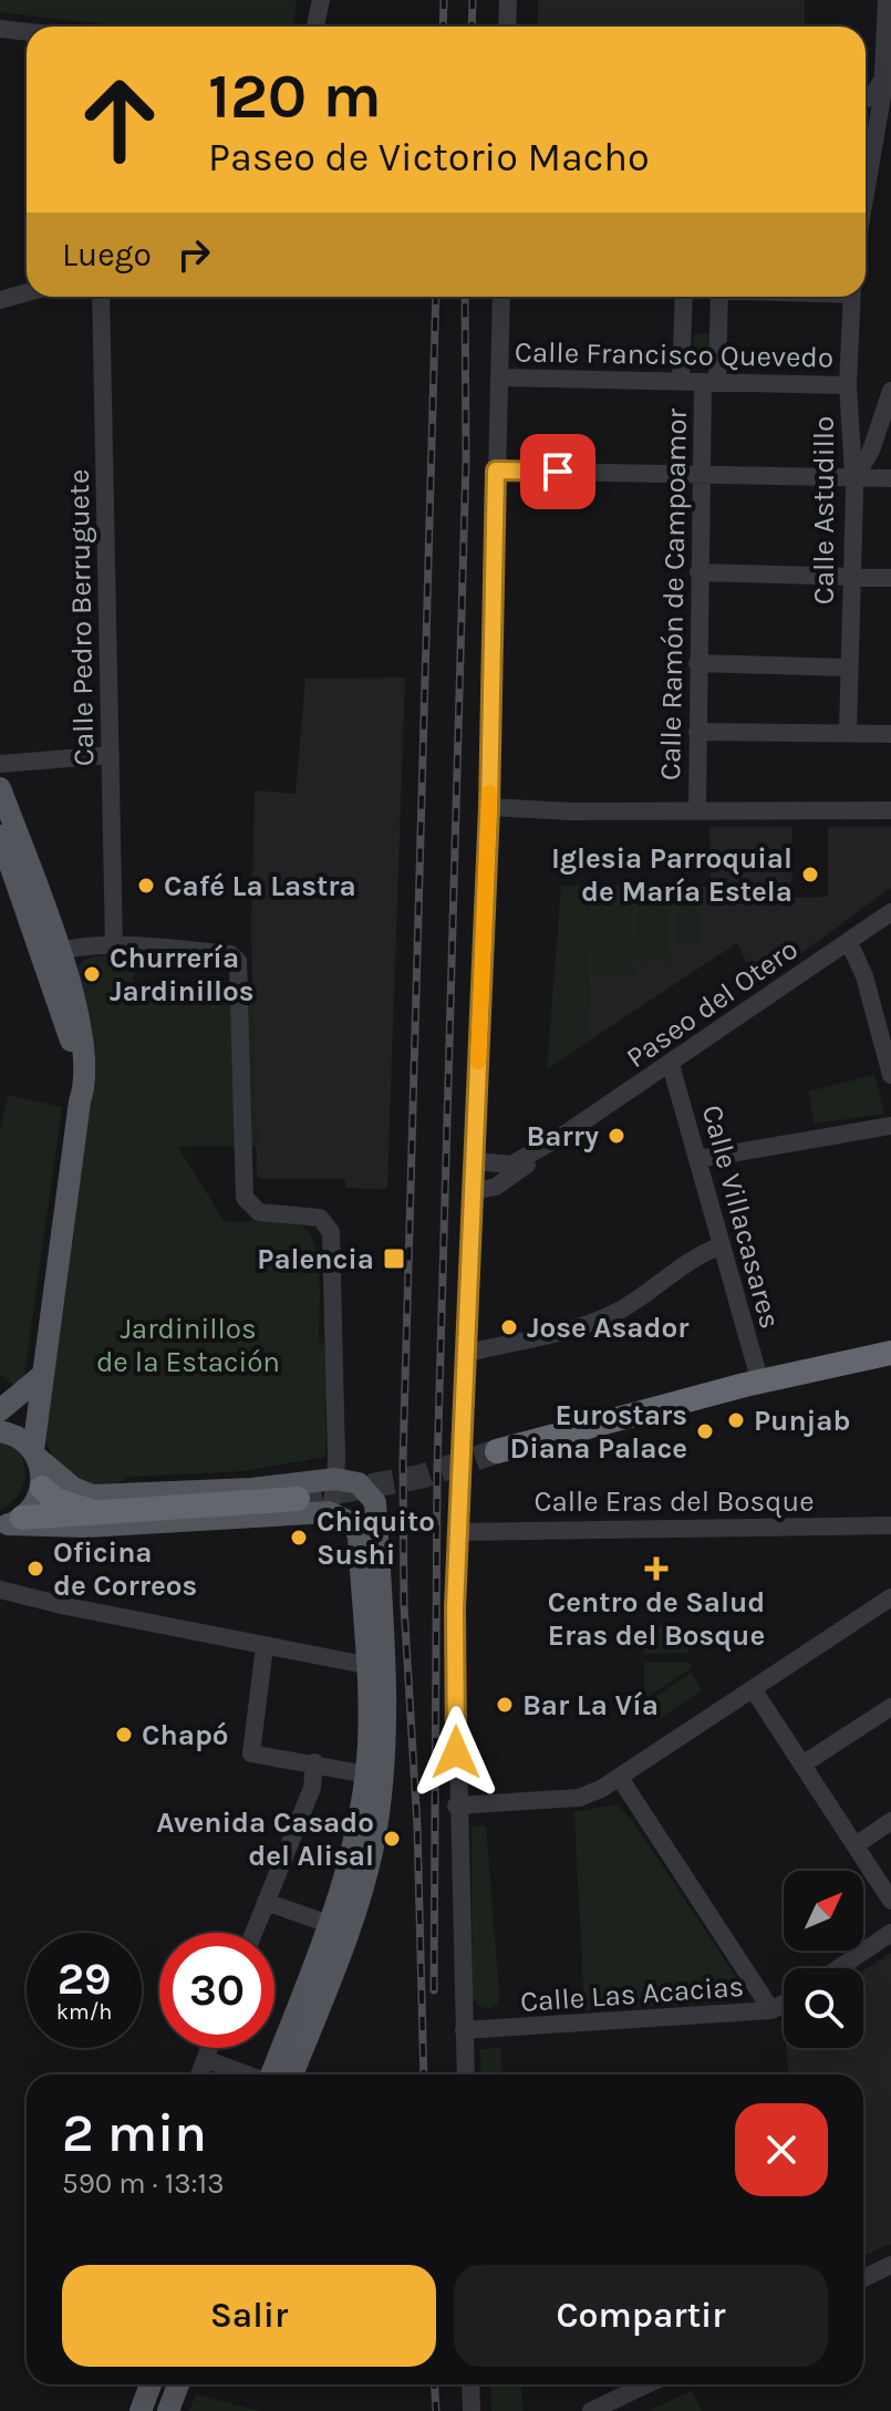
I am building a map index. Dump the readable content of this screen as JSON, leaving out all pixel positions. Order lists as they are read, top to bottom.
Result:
{
  "streets": {
    "street": [
      "Calle Francisco Quevedo",
      "Calle Astudillo",
      "Calle Ramón de Campoamor",
      "Calle Pedro Berruguete",
      "Paseo del Otero",
      "Calle Villacasares",
      "Calle Eras del Bosque",
      "Calle Las Acacias"
    ]
  },
  "crossings": [
    ["Calle Francisco Quevedo", "Calle Astudillo"],
    ["Calle Francisco Quevedo", "Calle Ramón de Campoamor"],
    ["Paseo del Otero", "Calle Villacasares"]
  ],
  "parks": ["Jardinillos de la Estación"],
  "places": {
    "other": [
      "Iglesia Parroquial de María Estela",
      "Café La Lastra",
      "Churrería Jardinillos",
      "Barry",
      "Jose Asador",
      "Punjab",
      "Eurostars Diana Palace",
      "Chiquito Sushi",
      "Oficina de Correos",
      "Bar La Vía",
      "Chapó",
      "Avenida Casado del Alisal"
    ],
    "transit": ["Palencia"],
    "health": ["Centro de Salud Eras del Bosque"]
  },
  "north": "top right",
  "page": {
    "turn": ["120 m", "Paseo de Victorio Macho"],
    "then": "Luego",
    "speed": "29 km/h",
    "limit": "30",
    "heading": ["2 min", "590 m · 13:13"],
    "buttons": ["Salir", "Compartir"]
  }
}
